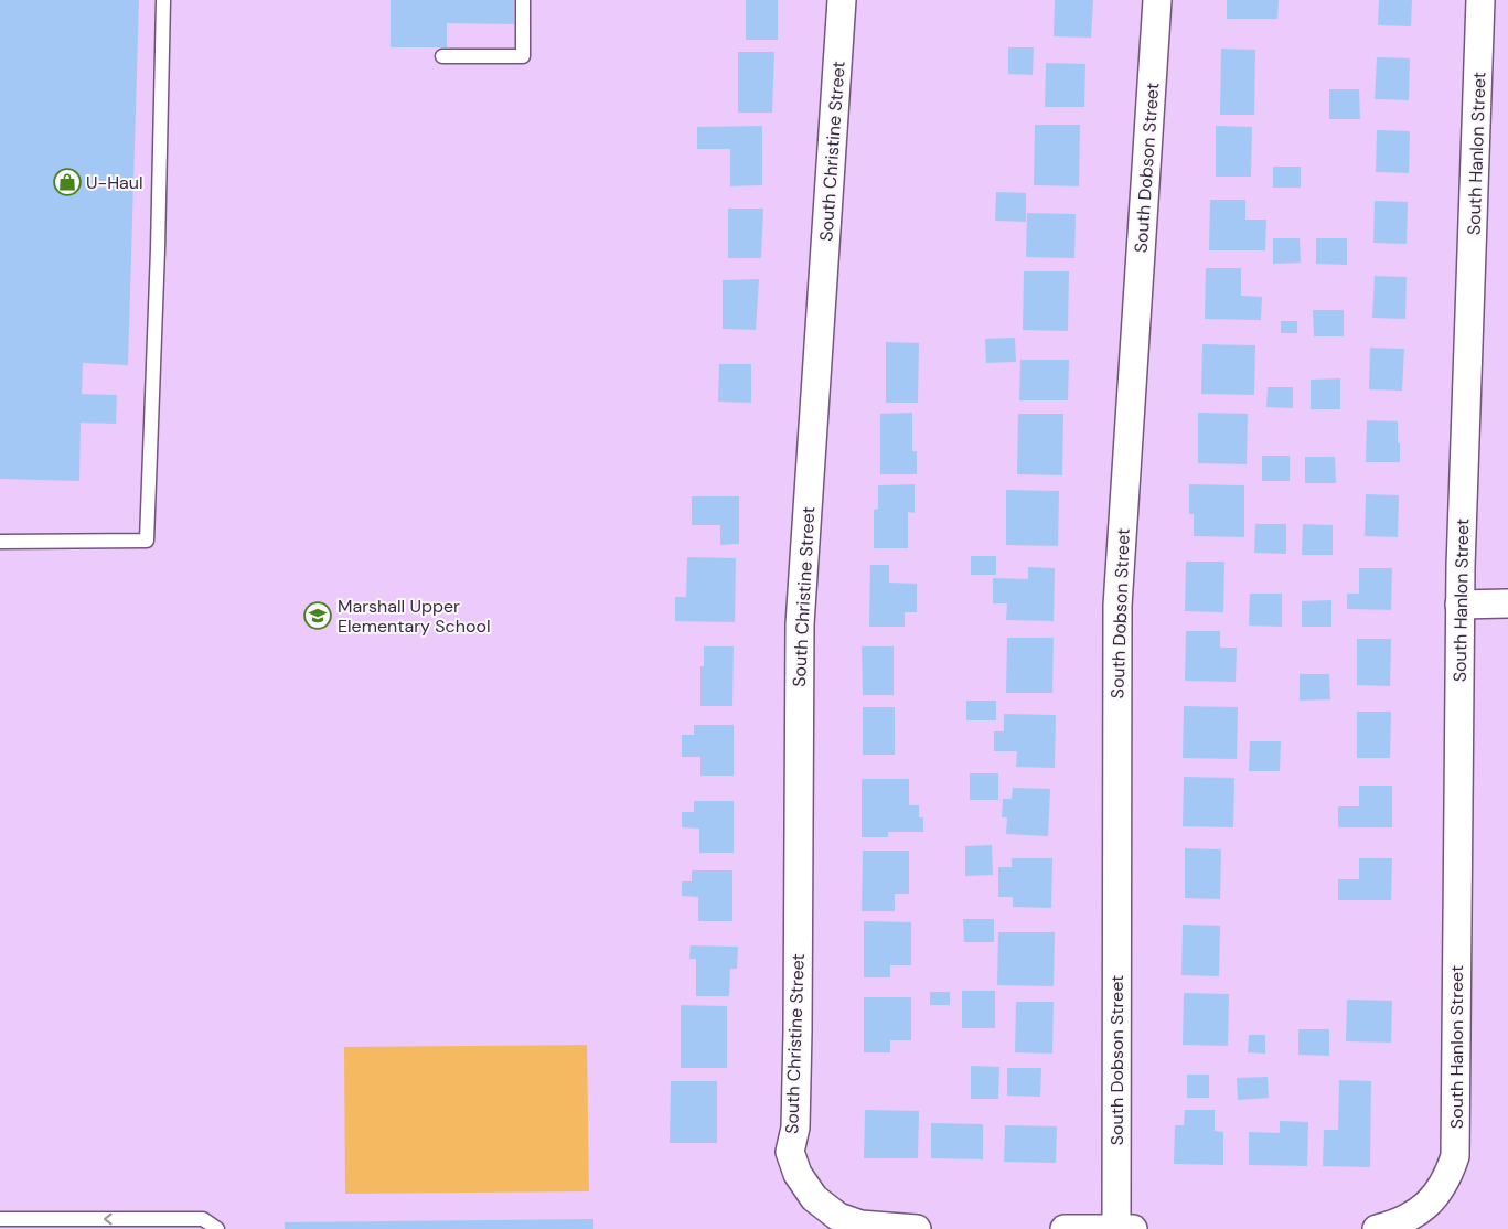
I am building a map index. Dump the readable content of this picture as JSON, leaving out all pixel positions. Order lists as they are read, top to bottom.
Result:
{
  "streets": {
    "street": ["South Christine Street", "South Hanlon Street", "South Dobson Street"]
  },
  "places": {
    "shop": ["U-Haul"],
    "school or university": ["Marshall Upper Elementary School"]
  }
}
